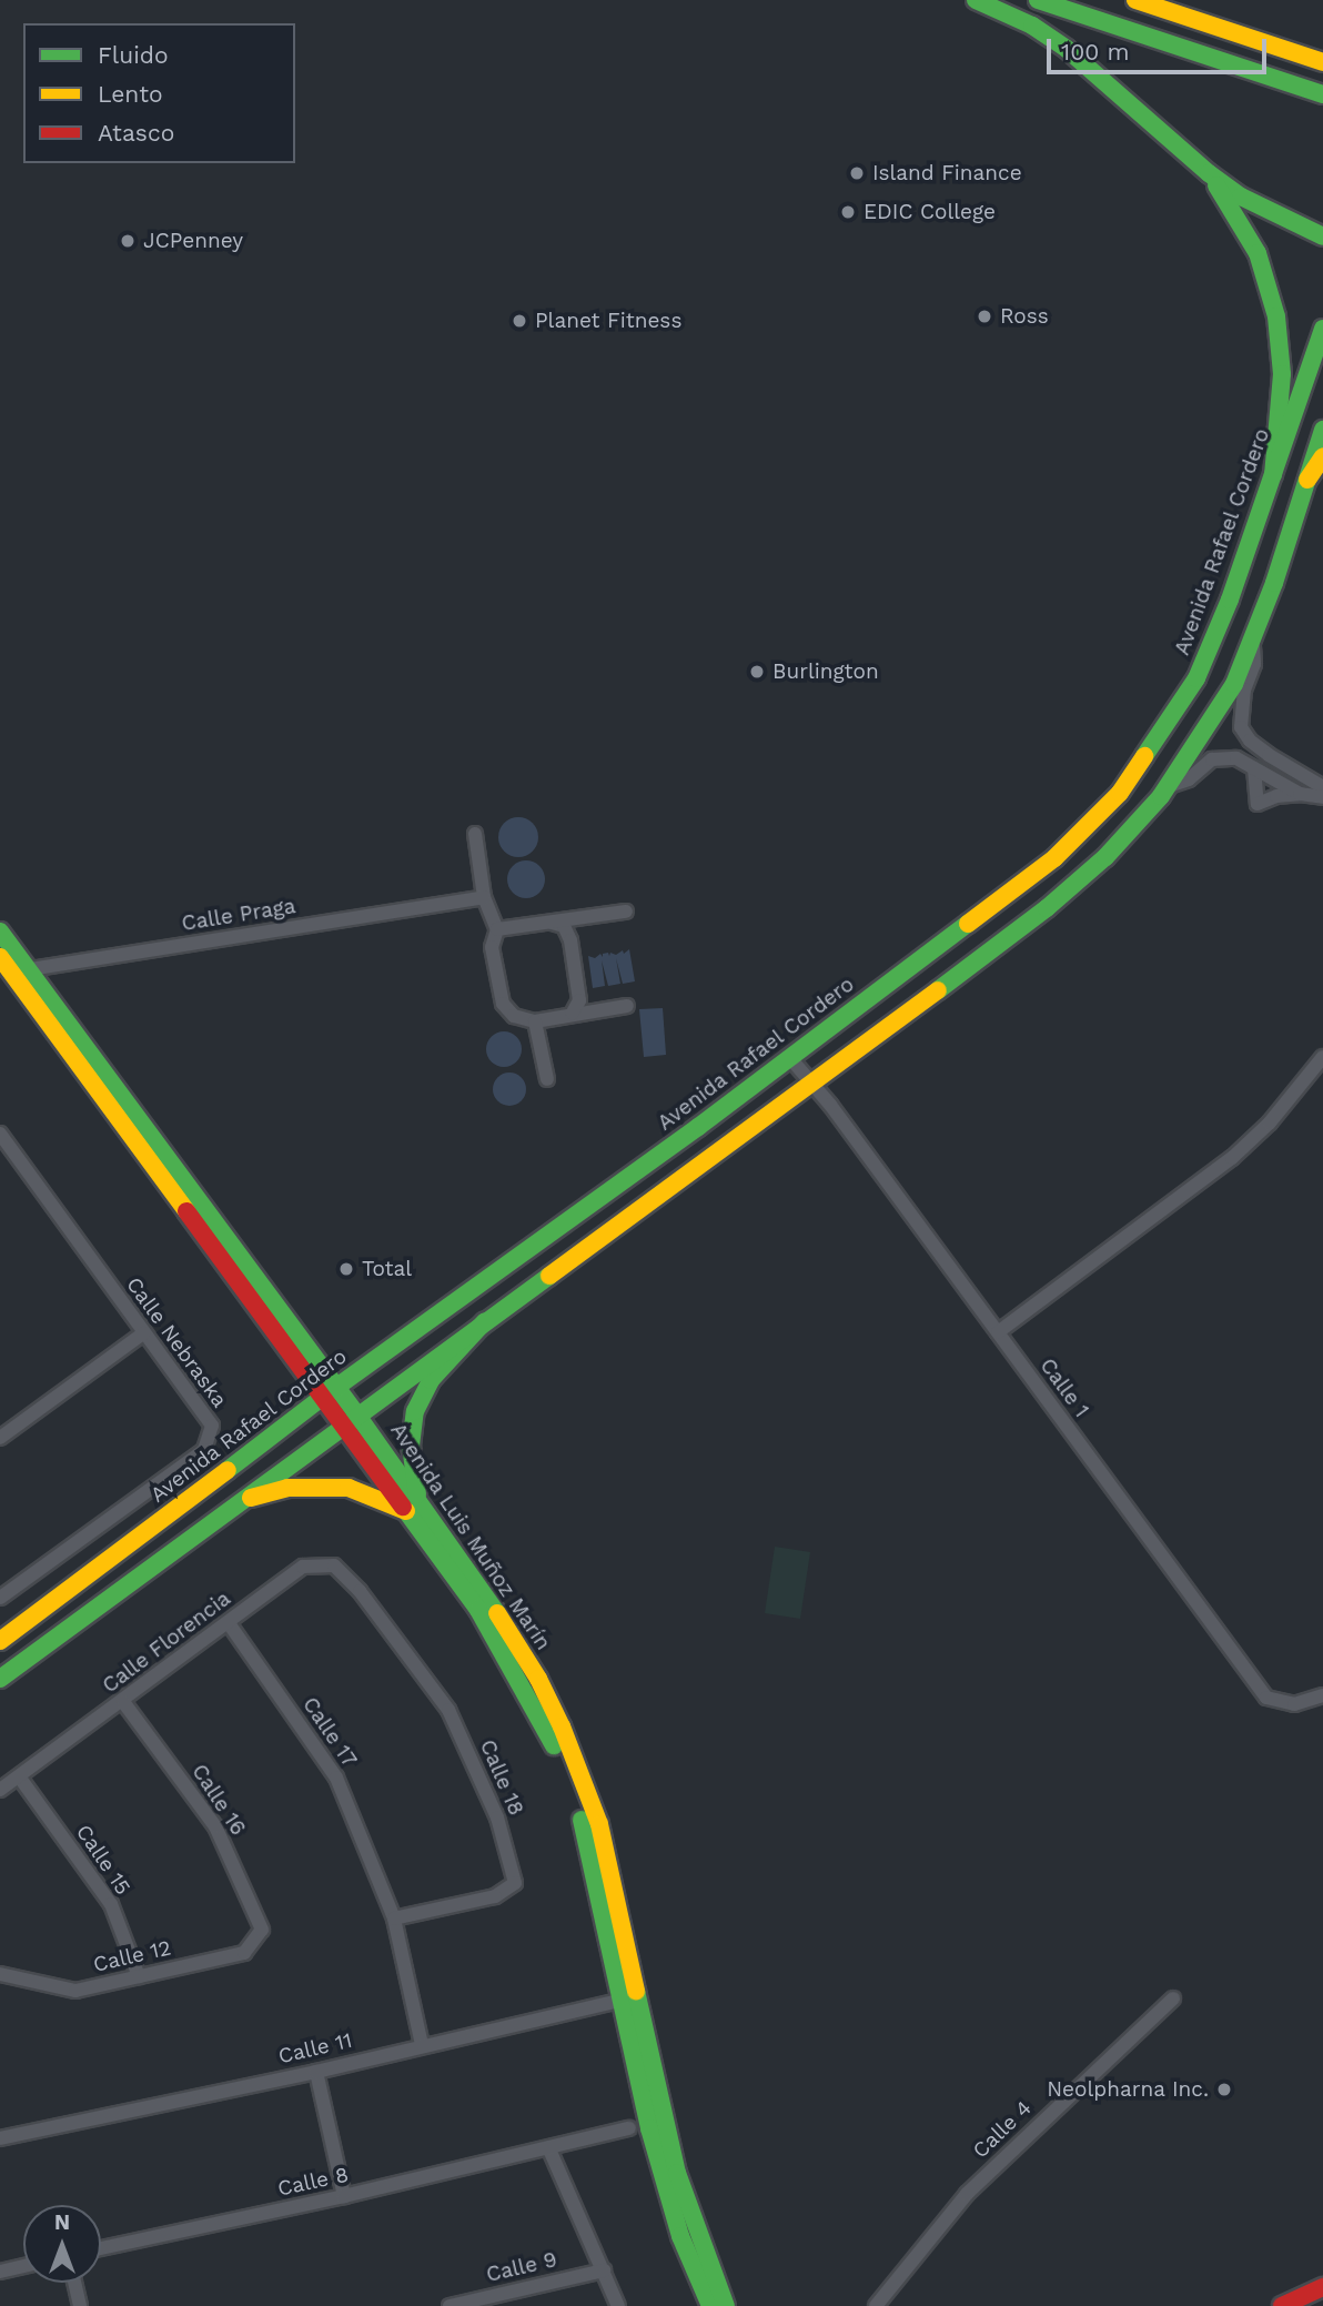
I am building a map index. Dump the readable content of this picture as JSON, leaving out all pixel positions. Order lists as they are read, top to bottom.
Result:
{
  "streets": {
    "main road": ["Avenida Rafael Cordero", "Avenida Luis Muñoz Marín"],
    "street": [
      "Calle Praga",
      "Calle Nebraska",
      "Calle 1",
      "Calle Florencia",
      "Calle 17",
      "Calle 18",
      "Calle 16",
      "Calle 15",
      "Calle 12",
      "Calle 11",
      "Calle 4",
      "Calle 8",
      "Calle 9"
    ]
  },
  "crossings": [
    ["Avenida Rafael Cordero", "Calle 1"],
    ["Avenida Rafael Cordero", "Avenida Luis Muñoz Marín"],
    ["Calle Praga", "Avenida Luis Muñoz Marín"],
    ["Avenida Luis Muñoz Marín", "Calle 11"],
    ["Calle Florencia", "Calle 17"],
    ["Calle Florencia", "Calle 18"],
    ["Calle Florencia", "Calle 16"],
    ["Calle Florencia", "Calle 15"],
    ["Calle 17", "Calle 18"],
    ["Calle 17", "Calle 11"],
    ["Calle 16", "Calle 12"],
    ["Calle 15", "Calle 12"]
  ],
  "places": [
    "Island Finance",
    "EDIC College",
    "JCPenney",
    "Ross",
    "Planet Fitness",
    "Burlington",
    "Total",
    "Neolpharna Inc."
  ],
  "legend": ["Fluido", "Lento", "Atasco"],
  "scale_bar": "100 m",
  "north": "top"
}
